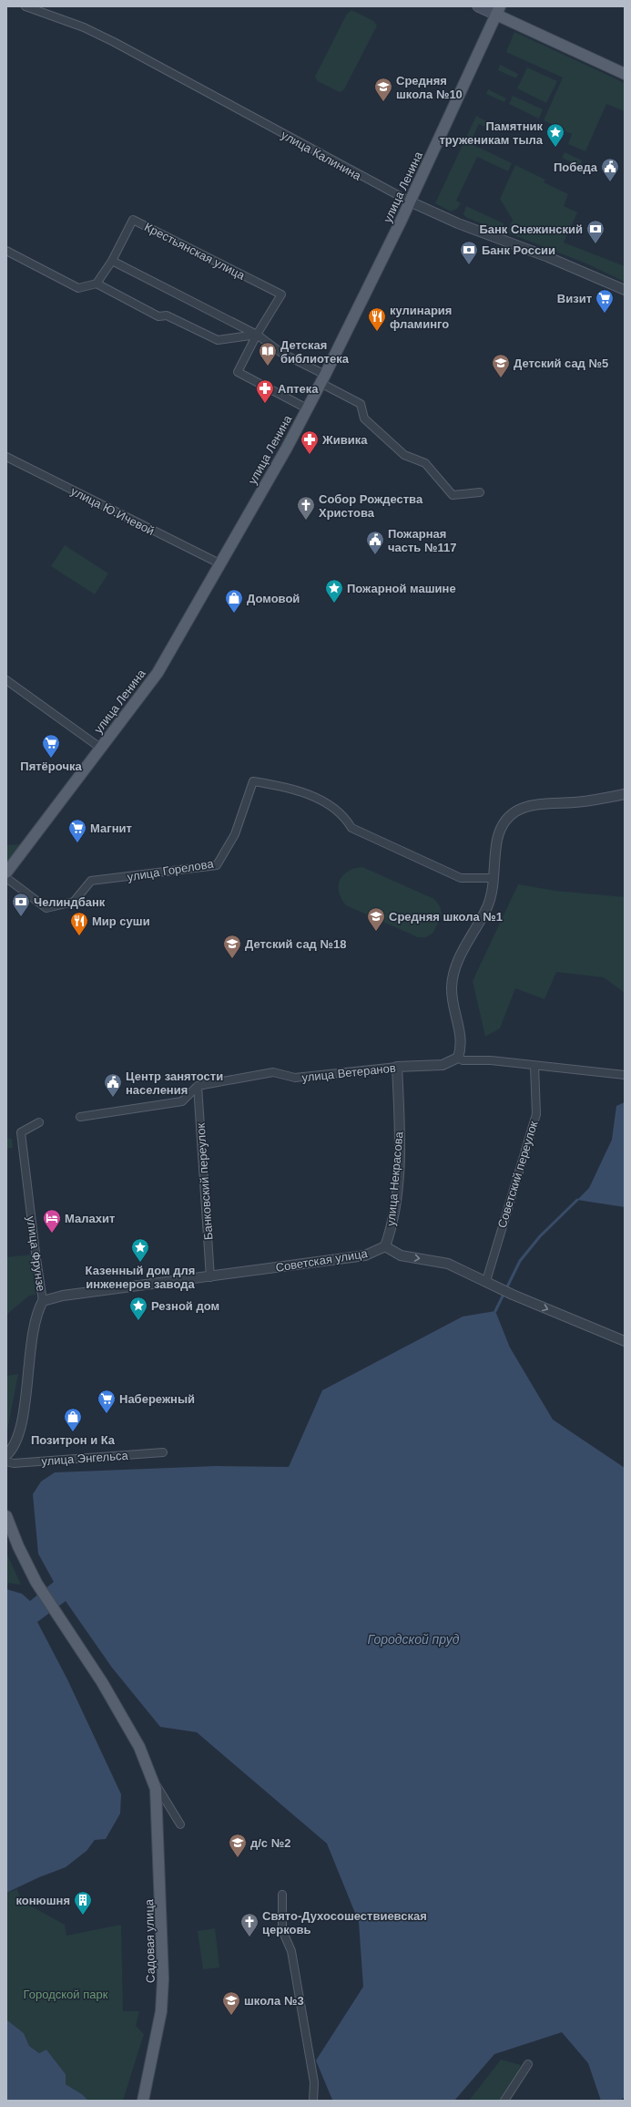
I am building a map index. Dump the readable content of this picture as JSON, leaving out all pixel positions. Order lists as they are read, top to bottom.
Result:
{
  "streets": {
    "main road": ["улица Ленина", "Садовая улица"],
    "street": [
      "улица Калинина",
      "Крестьянская улица",
      "улица Ю.Ичевой",
      "улица Горелова",
      "улица Ветеранов",
      "Советский переулок",
      "улица Некрасова",
      "Банковский переулок",
      "улица Фрунзе",
      "Советская улица",
      "улица Энгельса"
    ]
  },
  "crossings": [
    ["улица Калинина", "улица Ленина"],
    ["улица Ленина", "Крестьянская улица"],
    ["улица Ленина", "улица Ю.Ичевой"],
    ["улица Ветеранов", "улица Некрасова"],
    ["улица Ветеранов", "Банковский переулок"],
    ["улица Некрасова", "Советская улица"],
    ["Банковский переулок", "Советская улица"],
    ["улица Фрунзе", "Советская улица"]
  ],
  "water": ["Городской пруд"],
  "parks": ["Городской парк"],
  "places": {
    "school or university": [
      "Средняя школа №10",
      "Детский сад №5",
      "Средняя школа №1",
      "Детский сад №18",
      "д/с №2",
      "школа №3"
    ],
    "place": [
      "Памятник труженикам тыла",
      "Пожарной машине",
      "Казенный дом для инженеров завода",
      "Резной дом"
    ],
    "public building": ["Победа", "Пожарная часть №117", "Центр занятости населения"],
    "bank": ["Банк Снежинский", "Банк России", "Челиндбанк"],
    "supermarket": [
      "Визит",
      "Пятёрочка",
      "Магнит",
      "Набережный"
    ],
    "restaurant": ["кулинария фламинго", "Мир суши"],
    "library": ["Детская библиотека"],
    "pharmacy": ["Аптека", "Живика"],
    "church": ["Собор Рождества Христова", "Свято-Духосошествиевская церковь"],
    "shop": ["Домовой", "Позитрон и Ка"],
    "hotel": ["Малахит"],
    "building": ["конюшня"]
  }
}
